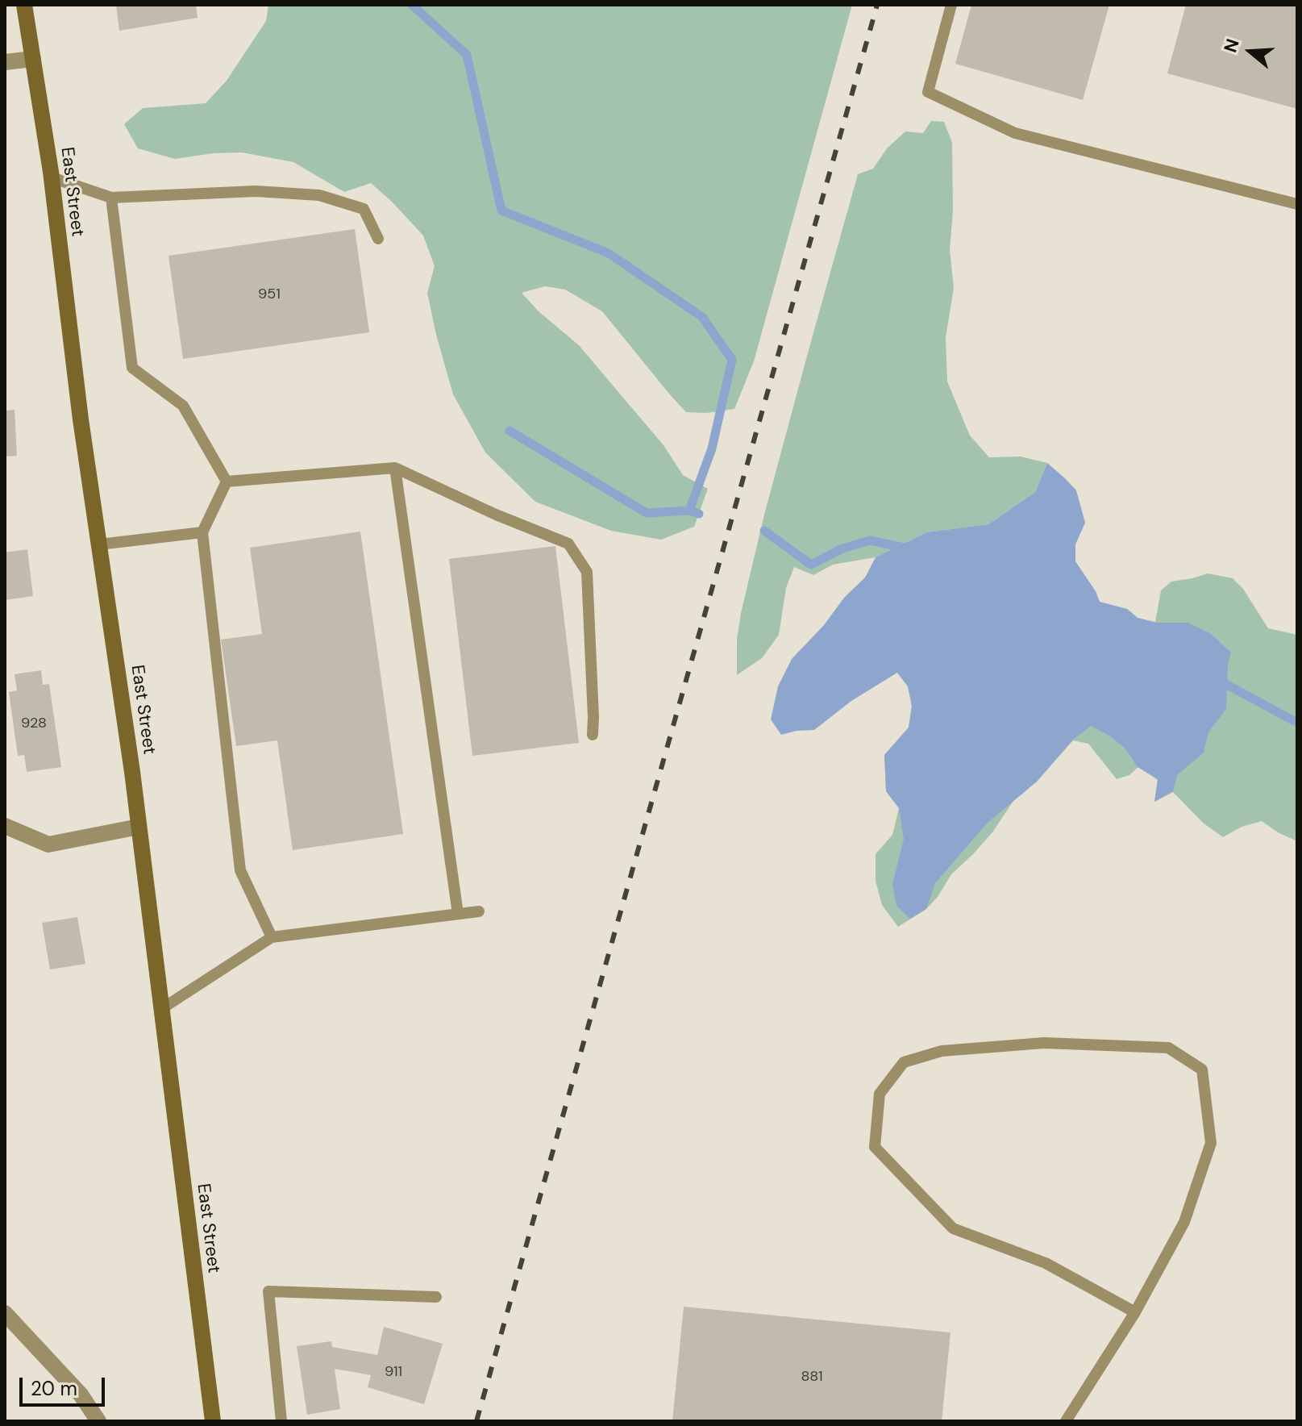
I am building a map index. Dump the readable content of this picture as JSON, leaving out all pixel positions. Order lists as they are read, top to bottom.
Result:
{
  "streets": {
    "main road": ["East Street"]
  },
  "house_numbers": [
    "951",
    "928",
    "911",
    "881"
  ],
  "scale_bar": "20 m",
  "north": "left"
}
